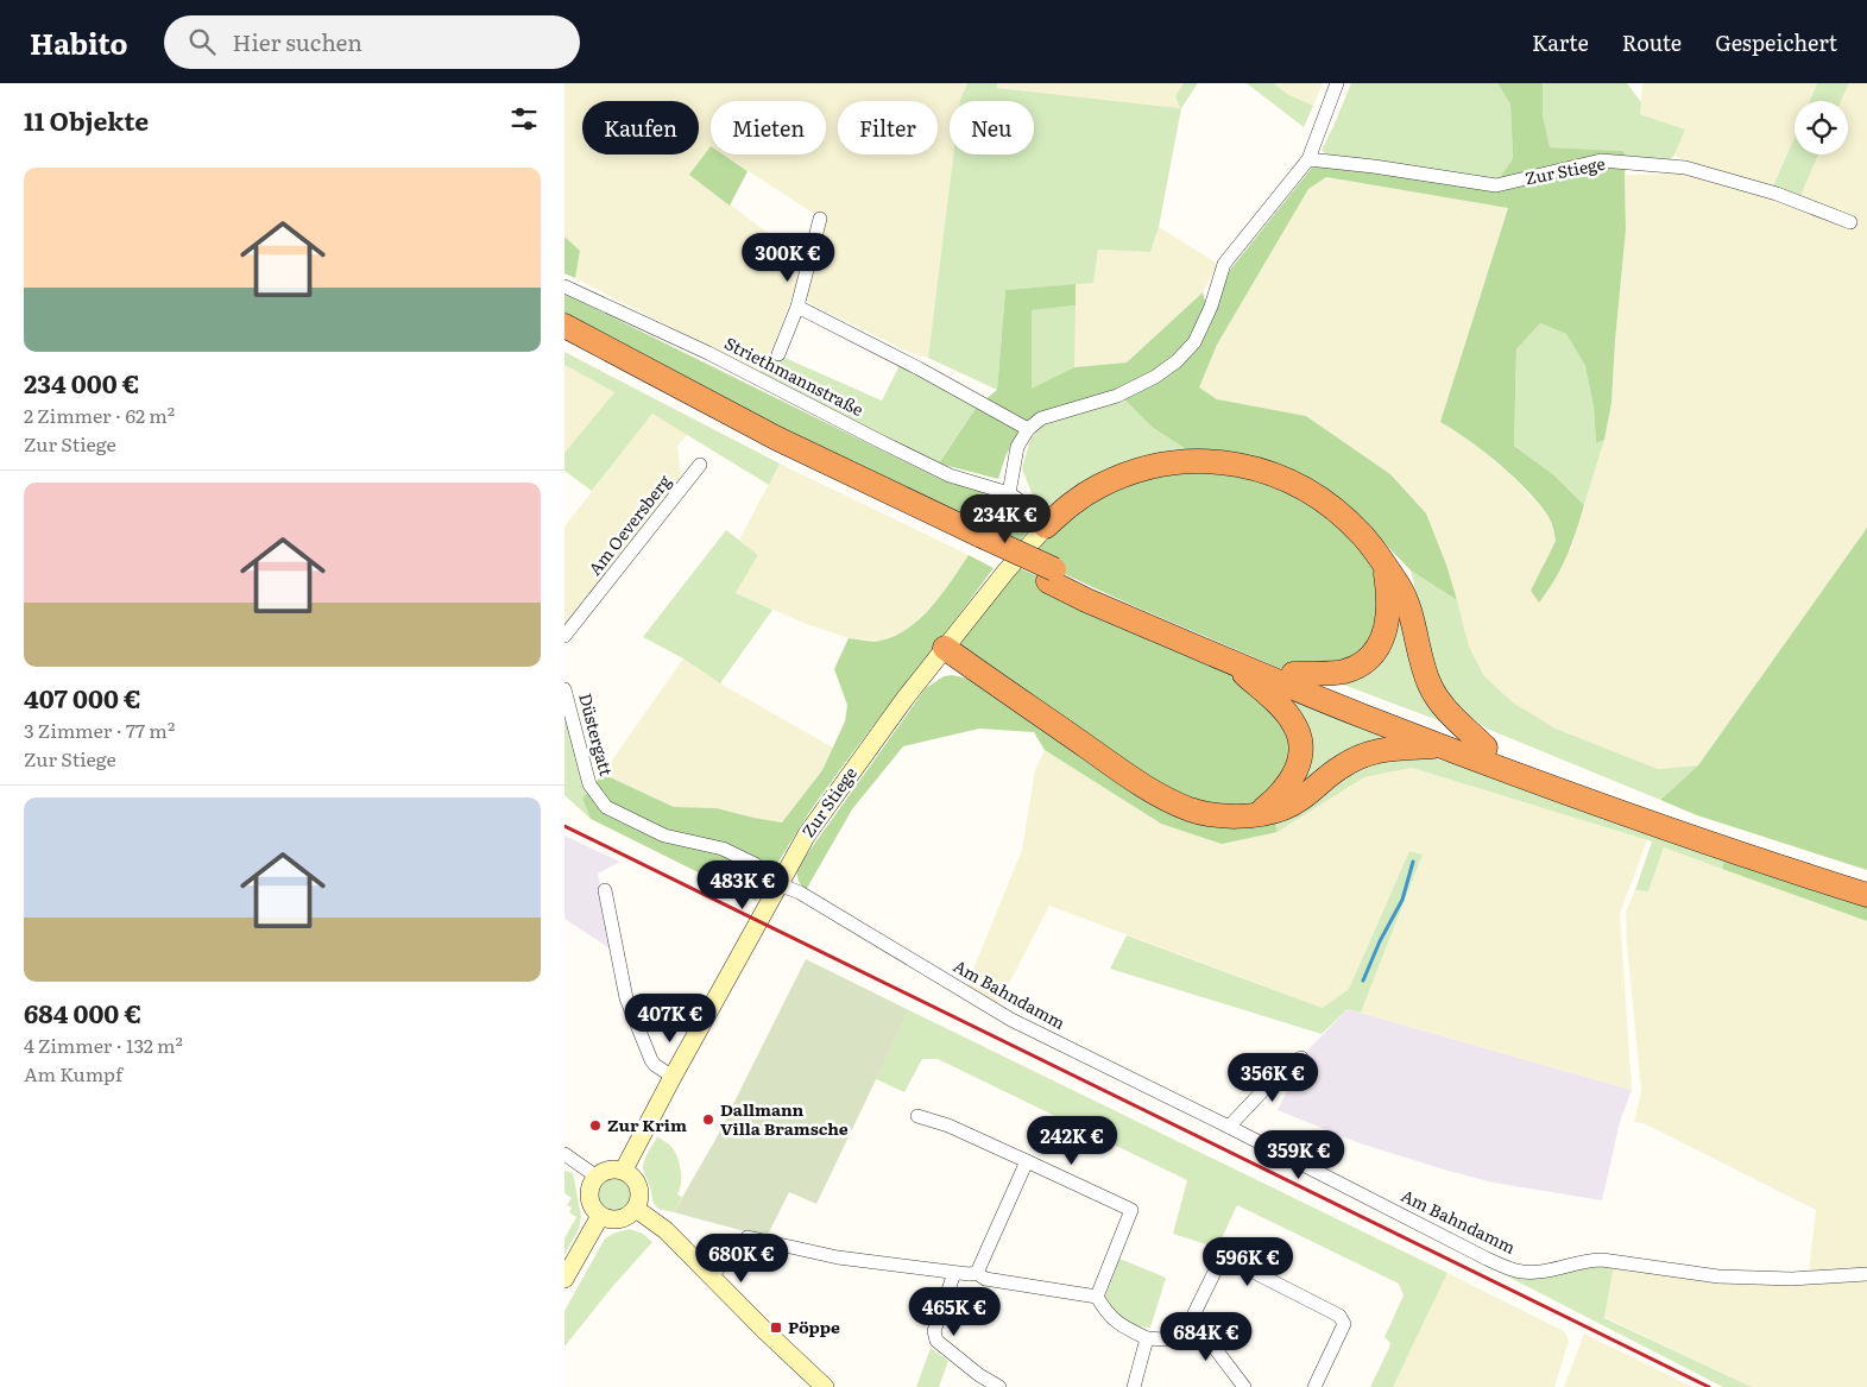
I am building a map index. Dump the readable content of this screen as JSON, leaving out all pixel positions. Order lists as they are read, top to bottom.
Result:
{
  "streets": {
    "street": [
      "Zur Stiege",
      "Striethmannstraße",
      "Am Oeversberg",
      "Düstergatt",
      "Am Bahndamm"
    ]
  },
  "crossings": [
    ["Zur Stiege", "Striethmannstraße"],
    ["Zur Stiege", "Düstergatt"],
    ["Zur Stiege", "Am Bahndamm"],
    ["Düstergatt", "Am Bahndamm"]
  ],
  "places": {
    "other": ["Dallmann Villa Bramsche", "Zur Krim"],
    "transit": ["Pöppe"]
  },
  "page": {
    "header": "Habito",
    "search": "Hier suchen",
    "nav": ["Karte", "Route", "Gespeichert"],
    "heading": "11 Objekte",
    "chip": [
      "Kaufen",
      "Mieten",
      "Filter",
      "Neu"
    ],
    "list": [
      {
        "name": "234 000 €",
        "note": "2 Zimmer · 62 m² · Zur Stiege"
      },
      {
        "name": "407 000 €",
        "note": "3 Zimmer · 77 m² · Zur Stiege"
      },
      {
        "name": "684 000 €",
        "note": "4 Zimmer · 132 m² · Am Kumpf"
      }
    ],
    "price": [
      "300K €",
      "234K €",
      "483K €",
      "407K €",
      "356K €",
      "242K €",
      "359K €",
      "680K €",
      "596K €",
      "465K €",
      "684K €"
    ]
  }
}
